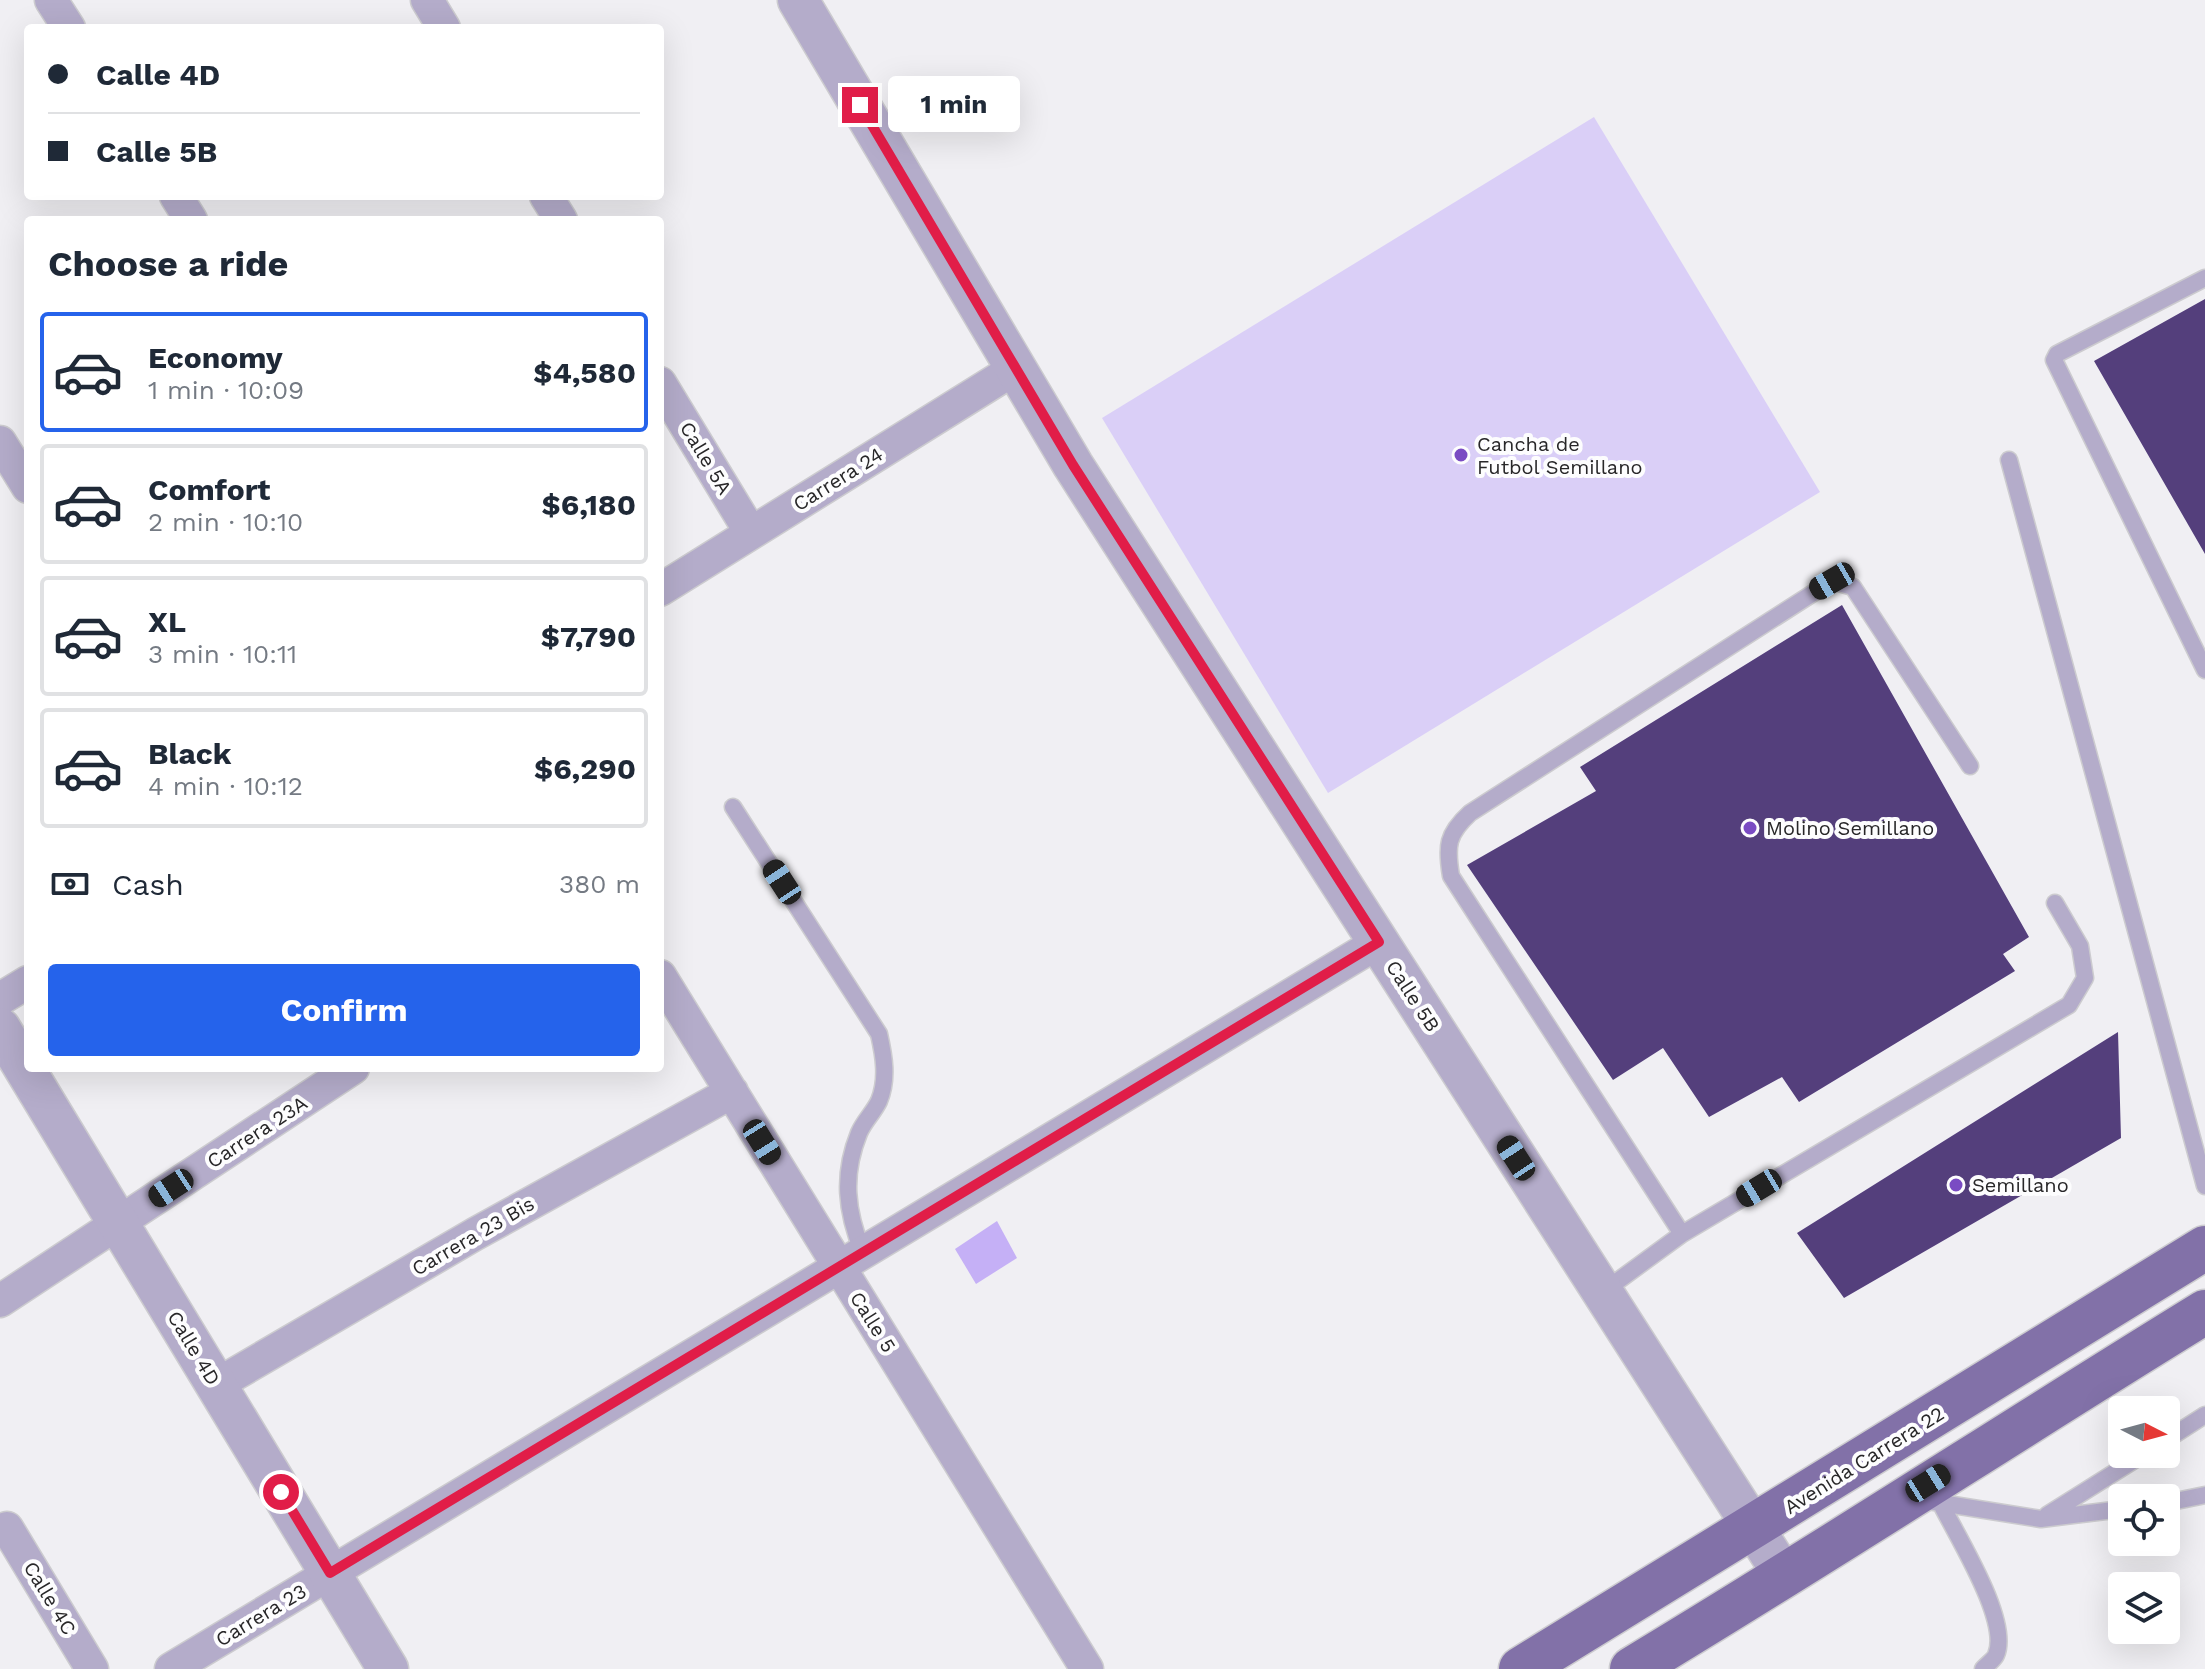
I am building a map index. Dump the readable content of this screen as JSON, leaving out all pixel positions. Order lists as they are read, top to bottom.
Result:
{
  "streets": {
    "main road": ["Avenida Carrera 22"],
    "street": [
      "Calle 5A",
      "Carrera 24",
      "Calle 5B",
      "Carrera 23A",
      "Carrera 23 Bis",
      "Calle 5",
      "Calle 4D",
      "Calle 4C",
      "Carrera 23"
    ]
  },
  "crossings": [
    ["Calle 5A", "Carrera 24"],
    ["Carrera 24", "Calle 5B"],
    ["Calle 5B", "Avenida Carrera 22"],
    ["Calle 5B", "Carrera 23"],
    ["Carrera 23A", "Calle 4D"],
    ["Carrera 23 Bis", "Calle 5"],
    ["Carrera 23 Bis", "Calle 4D"],
    ["Calle 5", "Carrera 23"],
    ["Calle 4D", "Carrera 23"]
  ],
  "places": ["Cancha de Futbol Semillano", "Molino Semillano", "Semillano"],
  "north": "right",
  "page": {
    "banner": ["Calle 4D", "Calle 5B"],
    "bubble": "1 min",
    "heading": "Choose a ride",
    "list": [
      {
        "name": "Economy",
        "note": "1 min · 10:09",
        "value": "$4,580"
      },
      {
        "name": "Comfort",
        "note": "2 min · 10:10",
        "value": "$6,180"
      },
      {
        "name": "XL",
        "note": "3 min · 10:11",
        "value": "$7,790"
      },
      {
        "name": "Black",
        "note": "4 min · 10:12",
        "value": "$6,290"
      }
    ],
    "pay": ["Cash", "380 m"],
    "buttons": "Confirm"
  }
}
